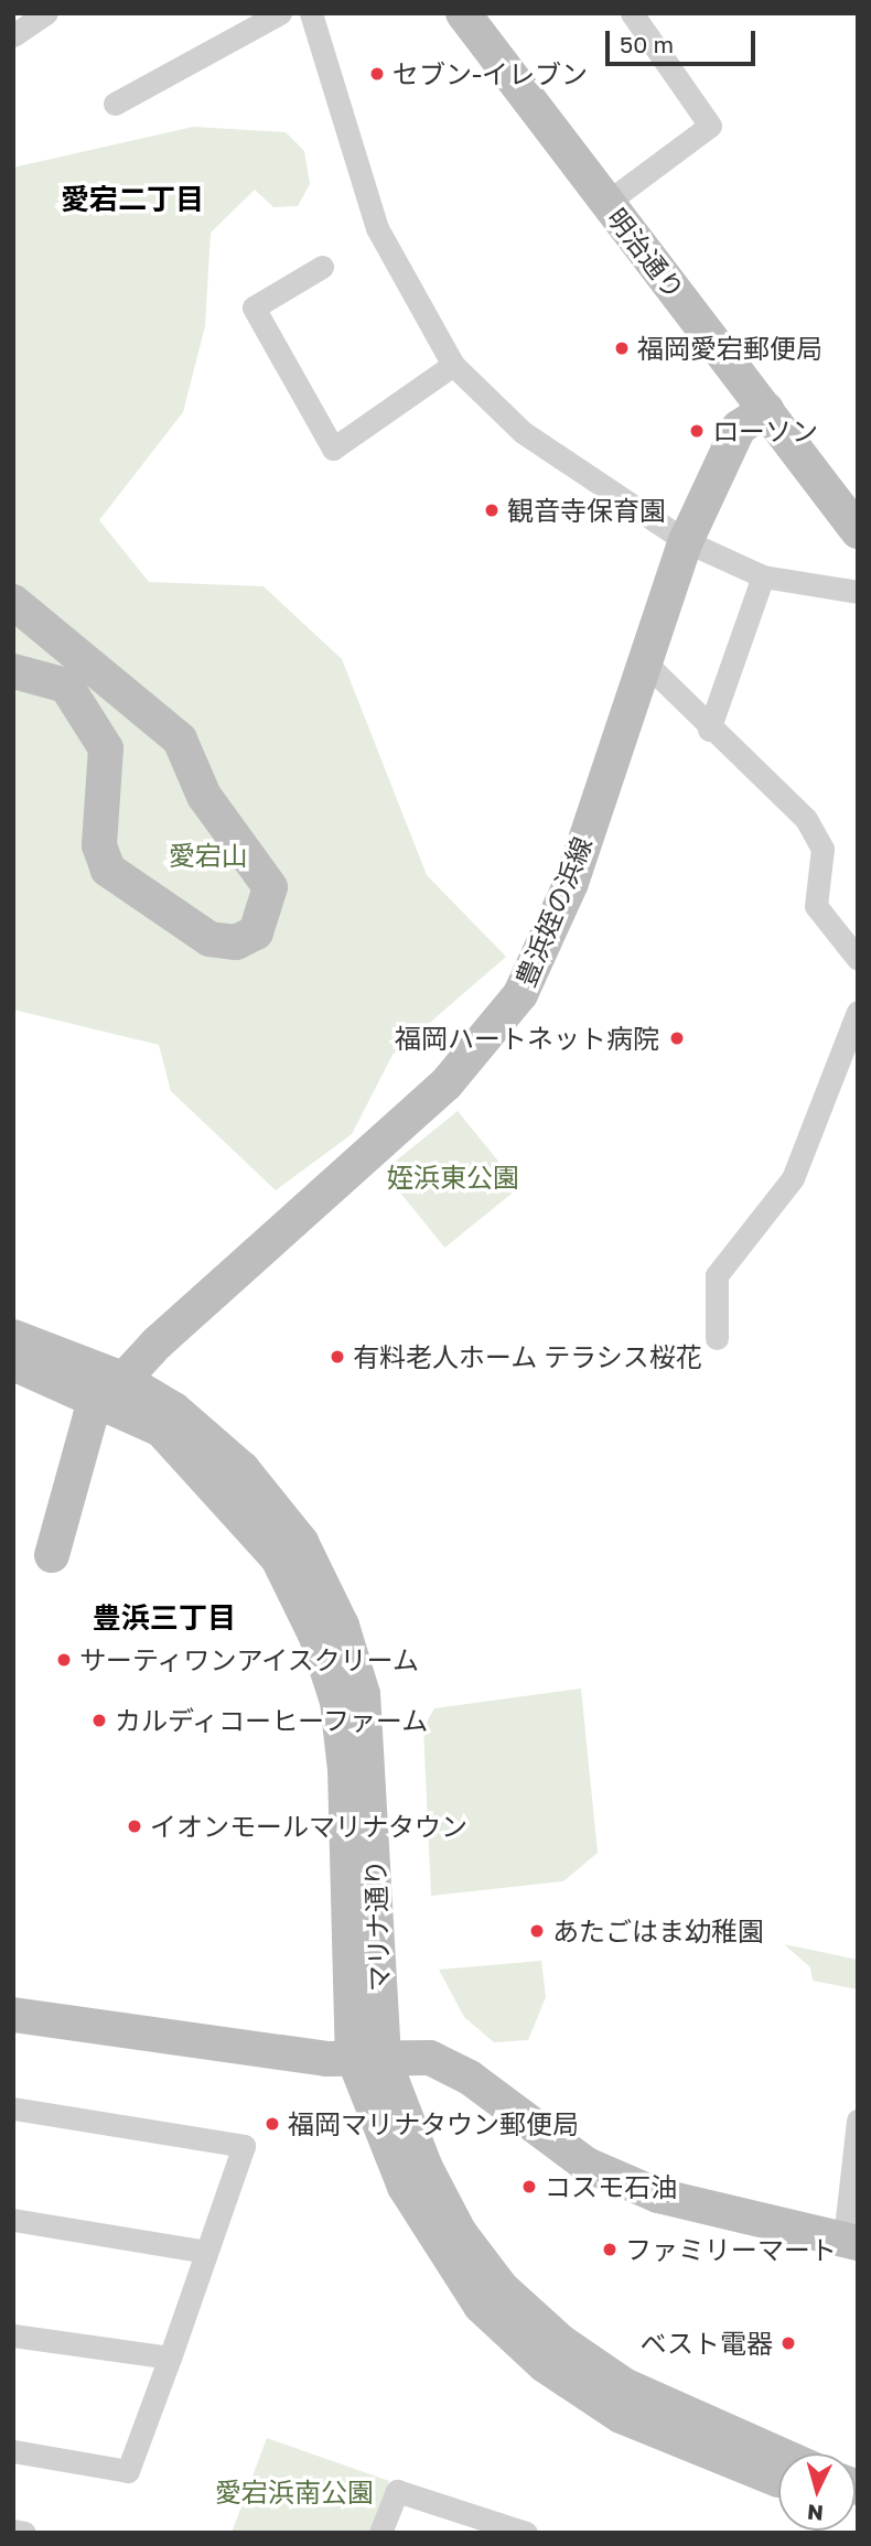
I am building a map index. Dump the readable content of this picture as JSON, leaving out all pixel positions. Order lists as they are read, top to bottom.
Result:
{
  "streets": {
    "street": ["明治通り", "豊浜姪の浜線", "マリナ通り"]
  },
  "crossings": [
    ["明治通り", "豊浜姪の浜線"],
    ["豊浜姪の浜線", "マリナ通り"]
  ],
  "districts": ["愛宕二丁目", "豊浜三丁目"],
  "parks": ["愛宕山", "姪浜東公園", "愛宕浜南公園"],
  "places": [
    "セブン-イレブン",
    "福岡愛宕郵便局",
    "ローソン",
    "観音寺保育園",
    "福岡ハートネット病院",
    "有料老人ホーム テラシス桜花",
    "サーティワンアイスクリーム",
    "カルディコーヒーファーム",
    "イオンモールマリナタウン",
    "あたごはま幼稚園",
    "福岡マリナタウン郵便局",
    "コスモ石油",
    "ファミリーマート",
    "ベスト電器"
  ],
  "scale_bar": "50 m",
  "north": "bottom"
}
